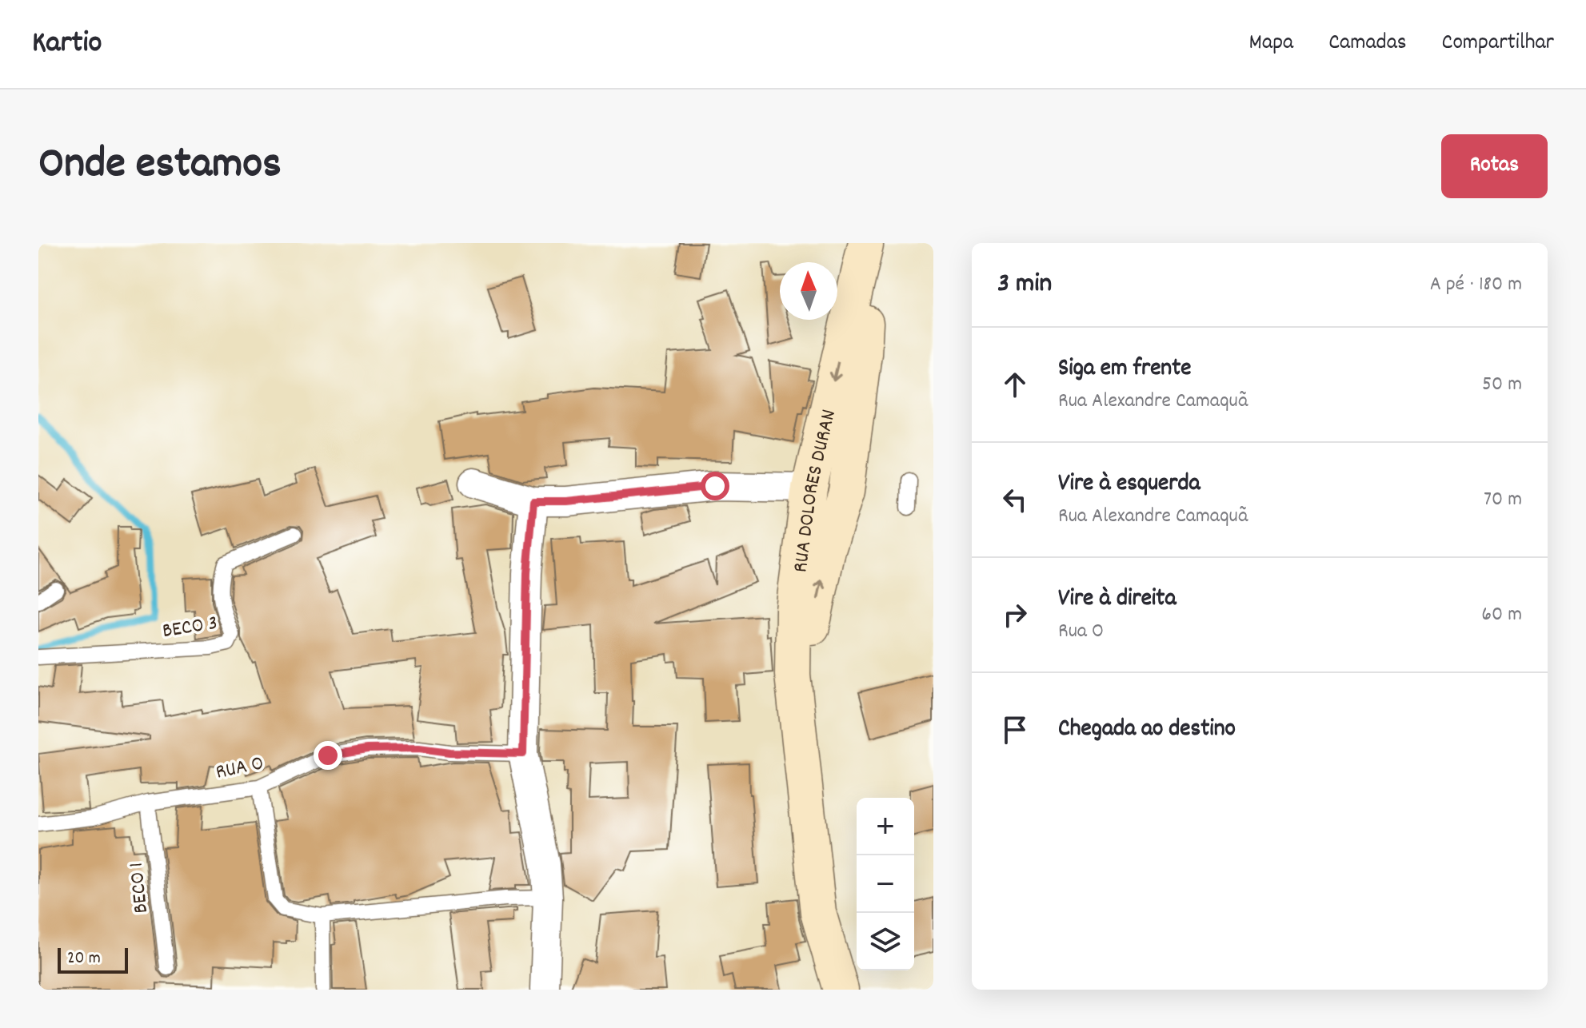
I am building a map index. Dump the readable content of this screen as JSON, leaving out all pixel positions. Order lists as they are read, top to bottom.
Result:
{
  "streets": {
    "street": ["RUA DOLORES DURAN"],
    "lane": ["BECO 3", "RUA O", "BECO 1"]
  },
  "crossings": [
    ["RUA O", "BECO 1"]
  ],
  "scale_bar": "20 m",
  "north": "top",
  "page": {
    "header": "Kartio",
    "nav": ["Mapa", "Camadas", "Compartilhar"],
    "title": "Onde estamos",
    "buttons": "Rotas",
    "heading": ["3 min", "A pé · 180 m"],
    "list": [
      ["Siga em frente", "Rua Alexandre Camaquã", "50 m"],
      ["Vire à esquerda", "Rua Alexandre Camaquã", "70 m"],
      ["Vire à direita", "Rua O", "60 m"],
      "Chegada ao destino"
    ],
    "map_buttons": ["+", "−"],
    "scale": "20 m"
  }
}
